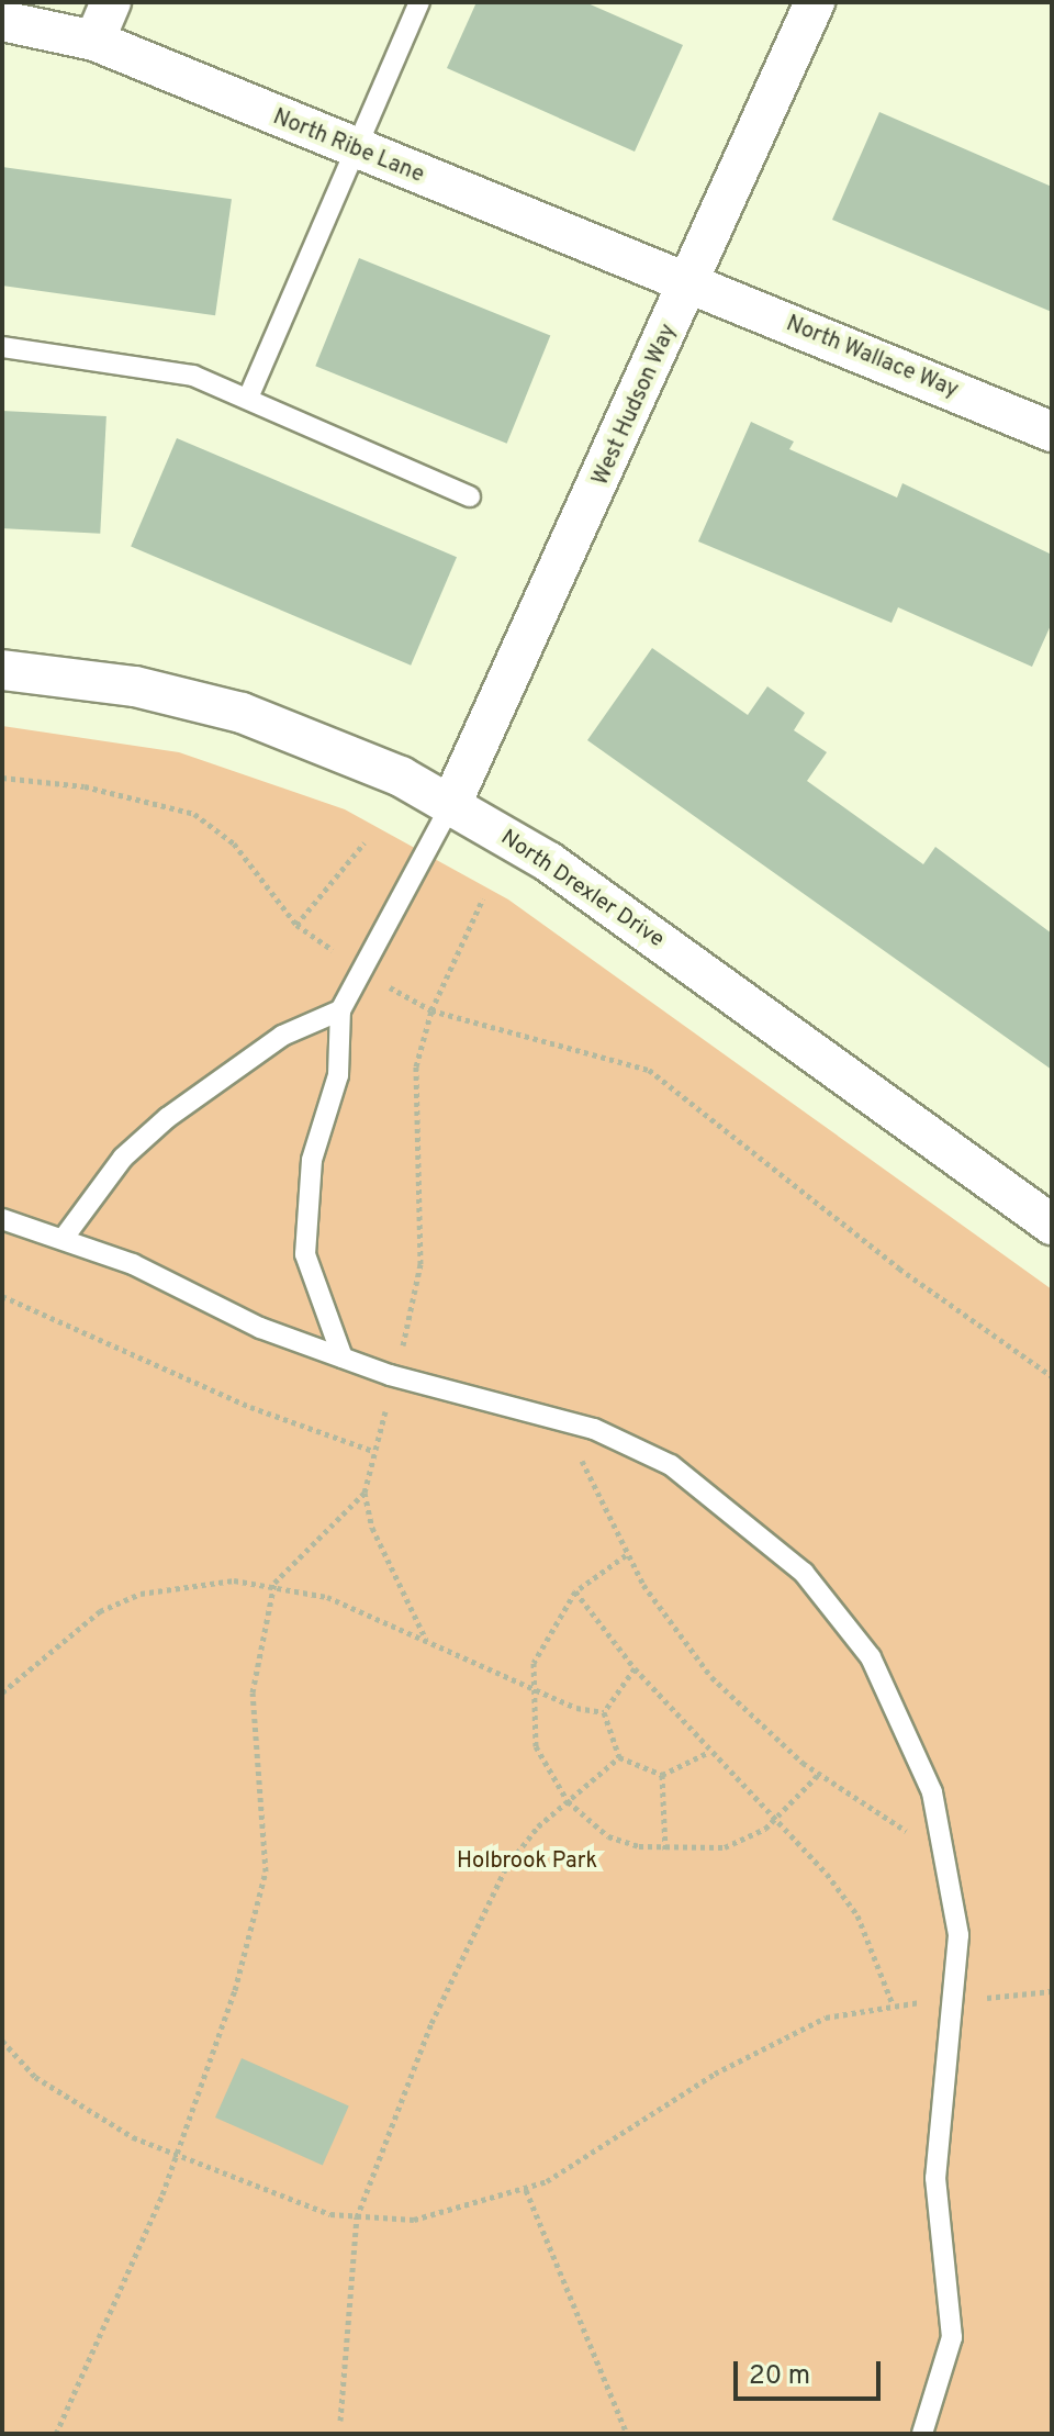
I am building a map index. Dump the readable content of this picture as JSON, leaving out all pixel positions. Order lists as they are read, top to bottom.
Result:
{
  "streets": {
    "street": [
      "North Ribe Lane",
      "North Wallace Way",
      "West Hudson Way",
      "North Drexler Drive"
    ]
  },
  "crossings": [
    ["North Ribe Lane", "North Wallace Way"],
    ["North Ribe Lane", "West Hudson Way"],
    ["North Wallace Way", "West Hudson Way"],
    ["West Hudson Way", "North Drexler Drive"]
  ],
  "parks": ["Holbrook Park"],
  "scale_bar": "20 m"
}
